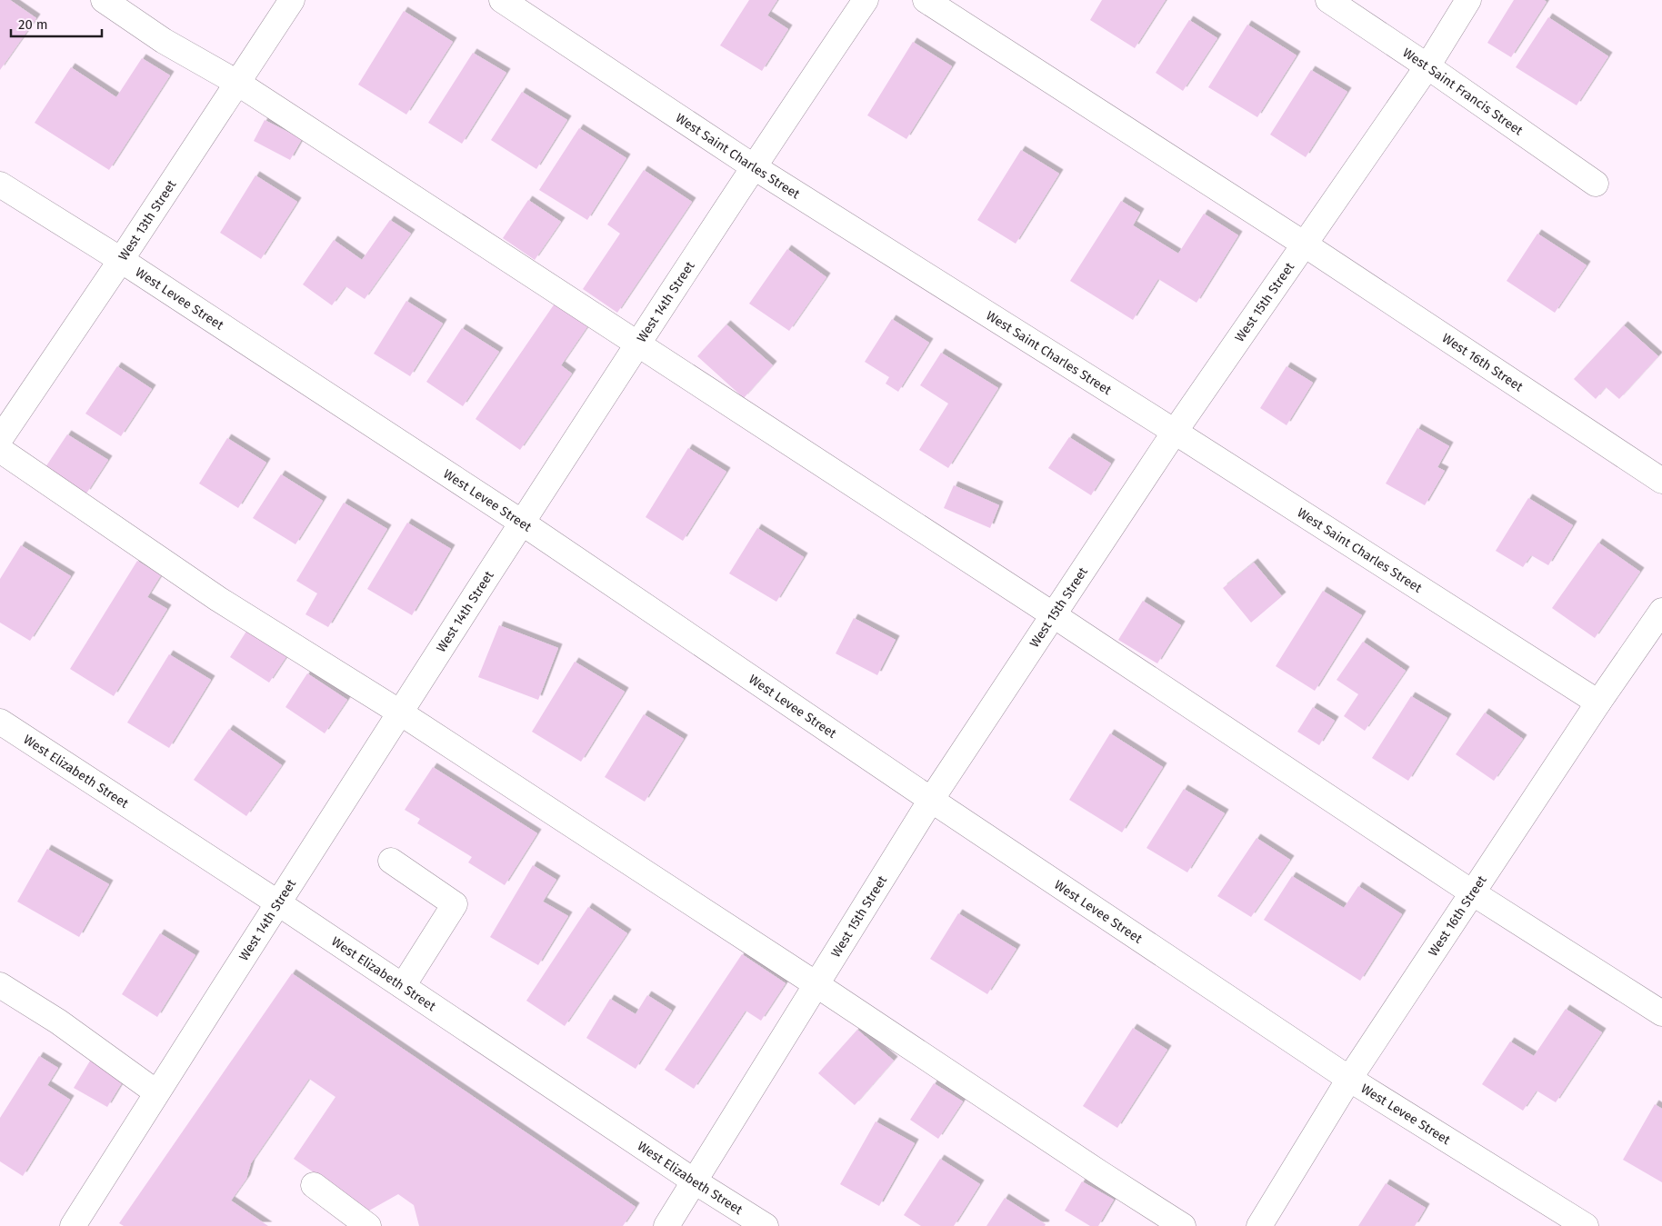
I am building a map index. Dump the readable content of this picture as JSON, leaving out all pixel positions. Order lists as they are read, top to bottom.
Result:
{
  "streets": {
    "street": [
      "West Saint Francis Street",
      "West Saint Charles Street",
      "West 13th Street",
      "West Levee Street",
      "West 14th Street",
      "West 15th Street",
      "West 16th Street",
      "West Elizabeth Street"
    ]
  },
  "crossings": [
    ["West Saint Francis Street", "West 15th Street"],
    ["West Saint Charles Street", "West 14th Street"],
    ["West Saint Charles Street", "West 15th Street"],
    ["West Saint Charles Street", "West 16th Street"],
    ["West 13th Street", "West Levee Street"],
    ["West Levee Street", "West 14th Street"],
    ["West Levee Street", "West 15th Street"],
    ["West Levee Street", "West 16th Street"],
    ["West 14th Street", "West Elizabeth Street"],
    ["West 15th Street", "West 16th Street"],
    ["West 15th Street", "West Elizabeth Street"]
  ],
  "scale_bar": "20 m"
}
